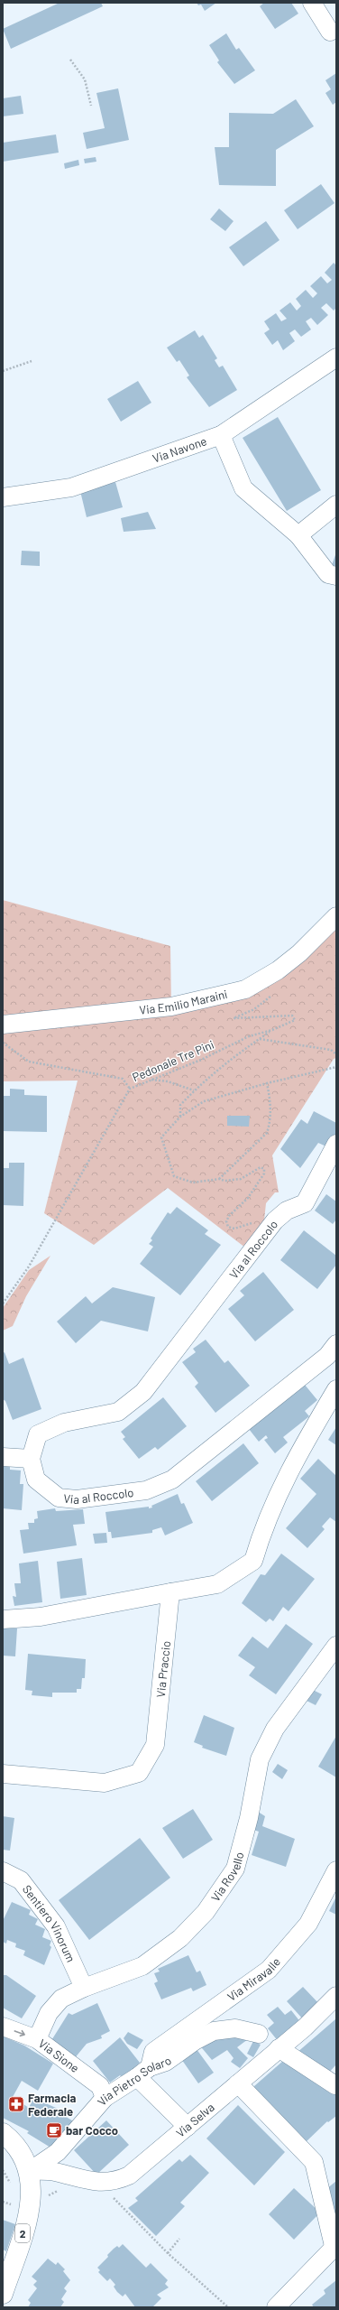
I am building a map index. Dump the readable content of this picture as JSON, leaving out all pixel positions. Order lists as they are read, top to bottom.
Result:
{
  "streets": {
    "main road": ["2"],
    "street": [
      "Via Navone",
      "Via Emilio Maraini",
      "Via al Roccolo",
      "Via Praccio",
      "Via Rovello",
      "Sentiero Vinorum",
      "Via Miravalle",
      "Via Sione",
      "Via Pietro Solaro",
      "Via Selva"
    ],
    "path": ["Pedonale Tre Pini"]
  },
  "crossings": [
    ["Via Rovello", "Sentiero Vinorum"],
    ["Via Rovello", "Via Sione"],
    ["Via Miravalle", "Via Pietro Solaro"],
    ["Via Sione", "Via Pietro Solaro"],
    ["Via Pietro Solaro", "Via Selva"],
    ["Via Pietro Solaro", "2"],
    ["Via Selva", "2"]
  ],
  "places": {
    "pharmacy": ["Farmacia Federale"],
    "cafe": ["bar Cocco"]
  }
}
